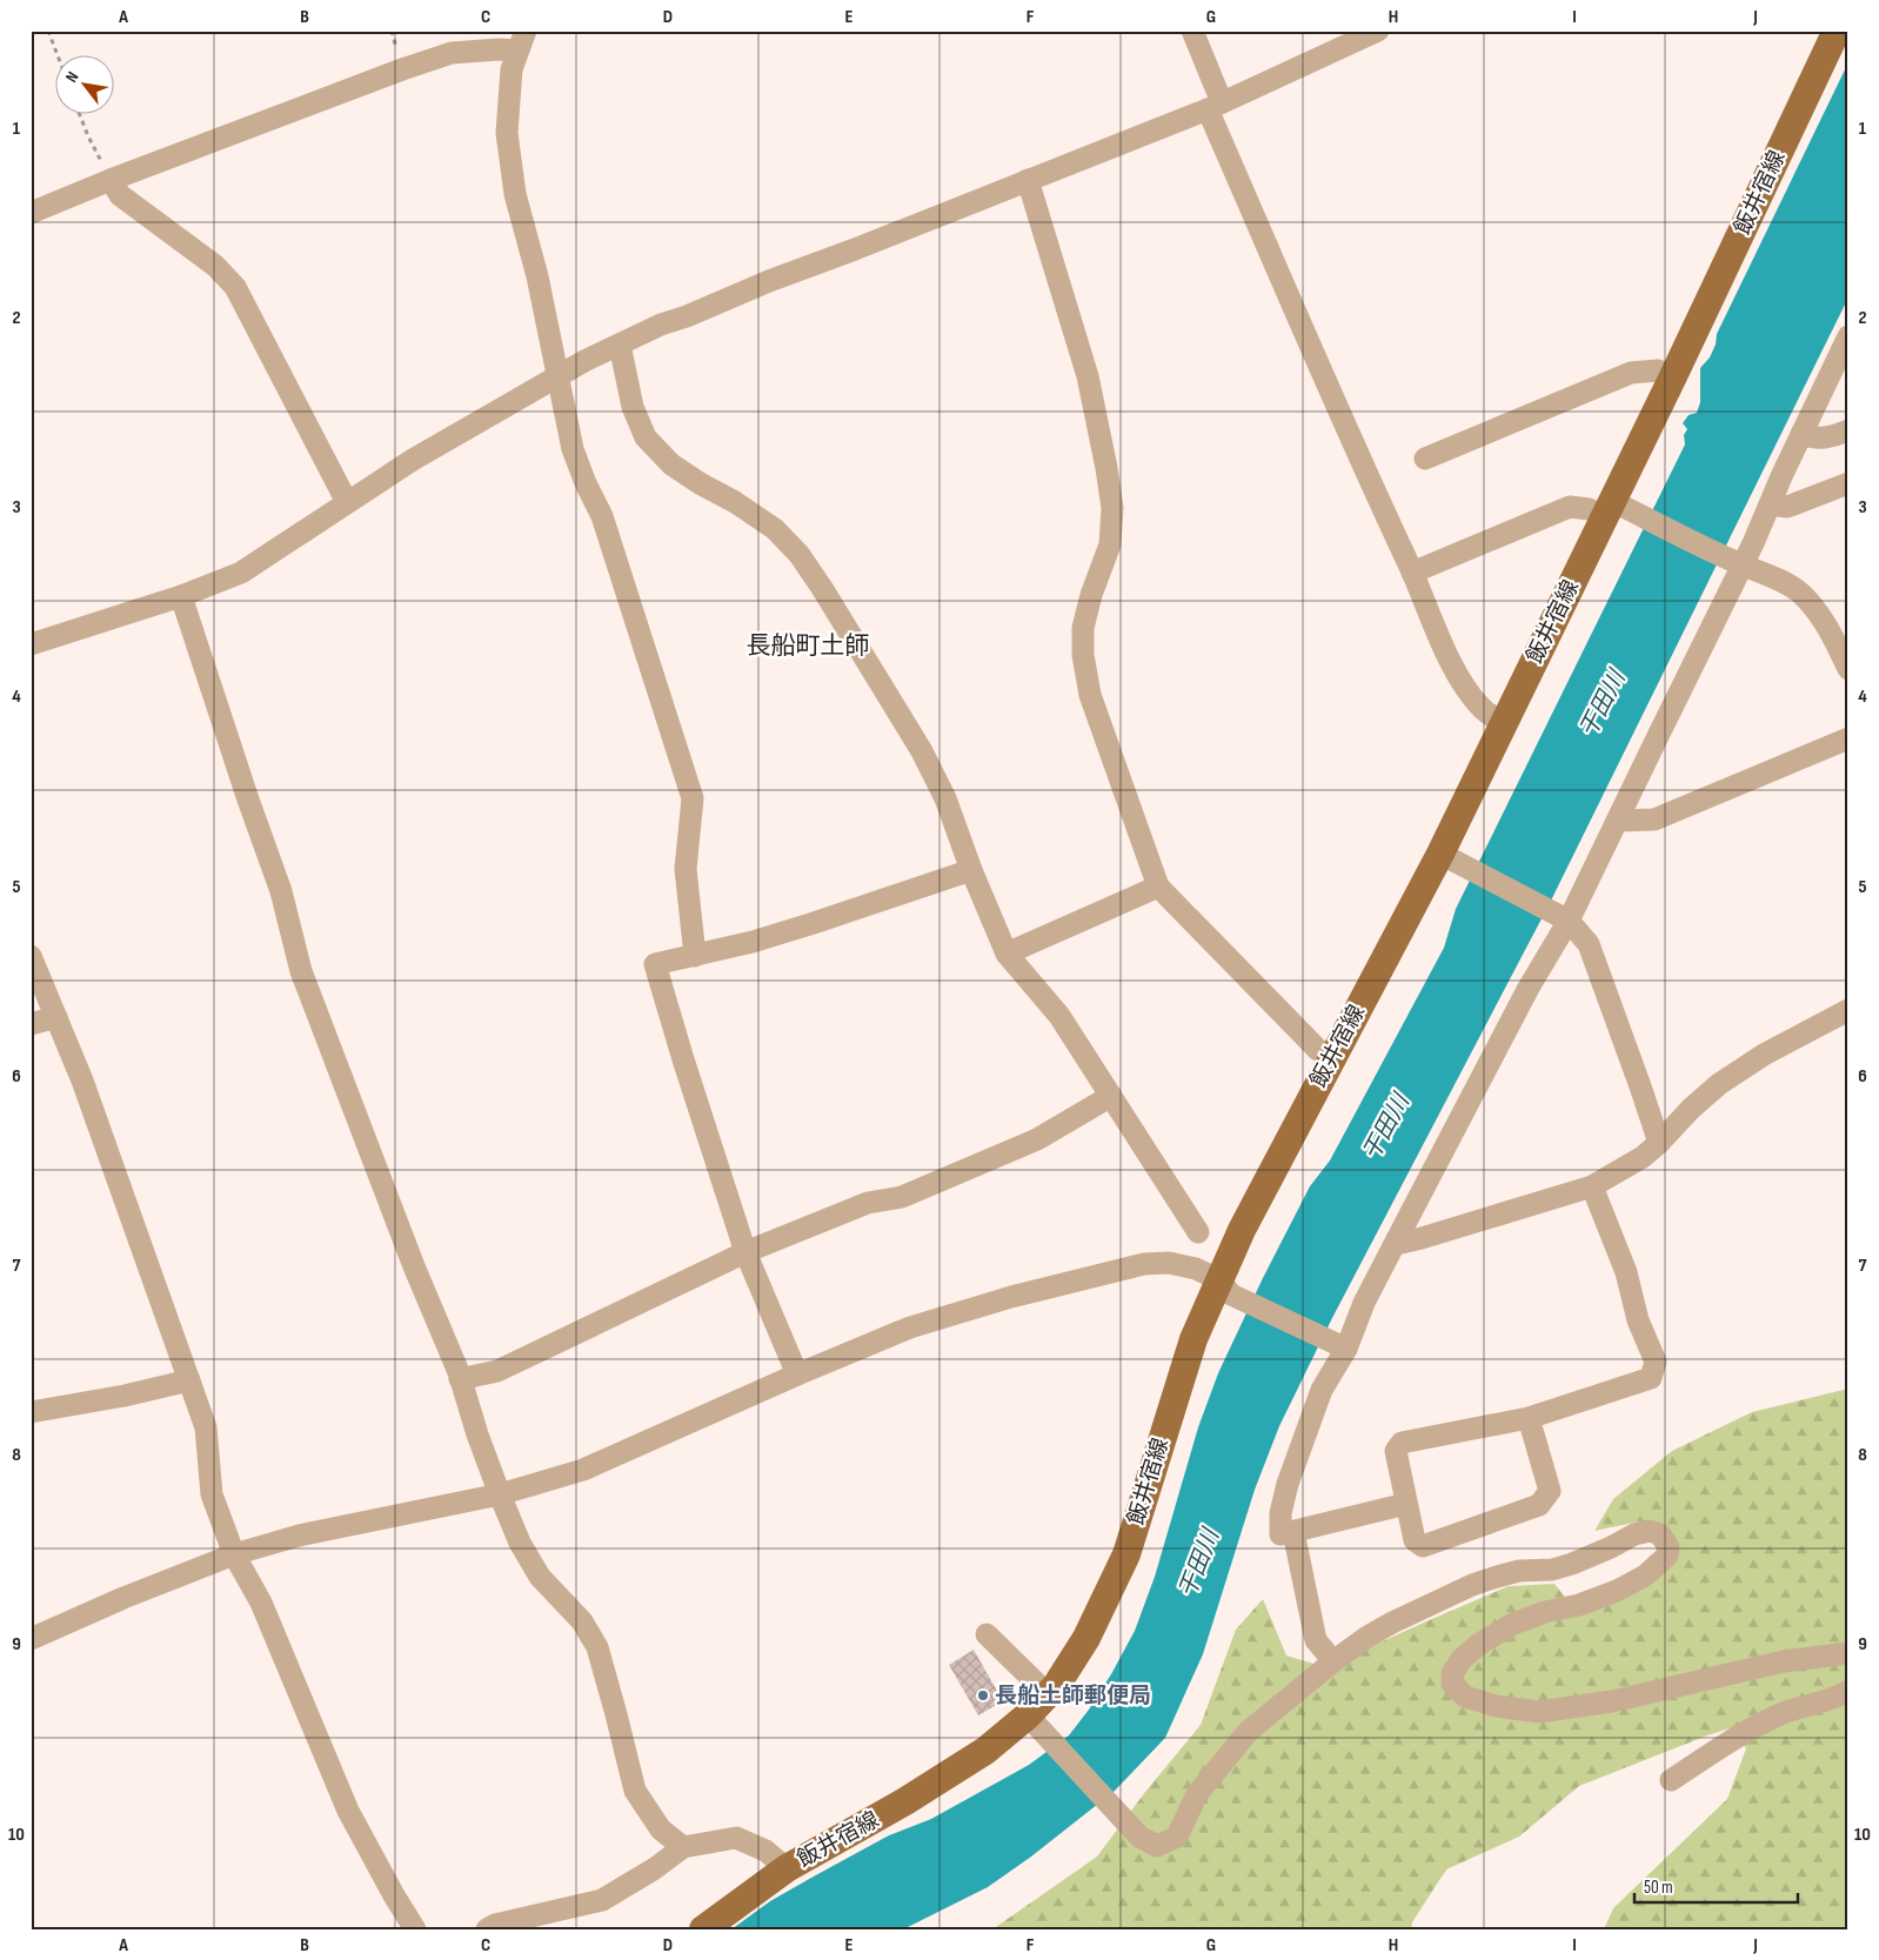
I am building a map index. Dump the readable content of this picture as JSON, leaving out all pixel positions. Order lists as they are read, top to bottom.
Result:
{
  "streets": {
    "main road": ["飯井宿線"]
  },
  "districts": ["長船町土師"],
  "water": ["干田川"],
  "places": ["長船土師郵便局"],
  "scale_bar": "50 m",
  "north": "top left",
  "grid": {
    "columns": [
      "A",
      "B",
      "C",
      "D",
      "E",
      "F",
      "G",
      "H",
      "I",
      "J"
    ],
    "rows": [
      "1",
      "2",
      "3",
      "4",
      "5",
      "6",
      "7",
      "8",
      "9",
      "10"
    ]
  }
}
